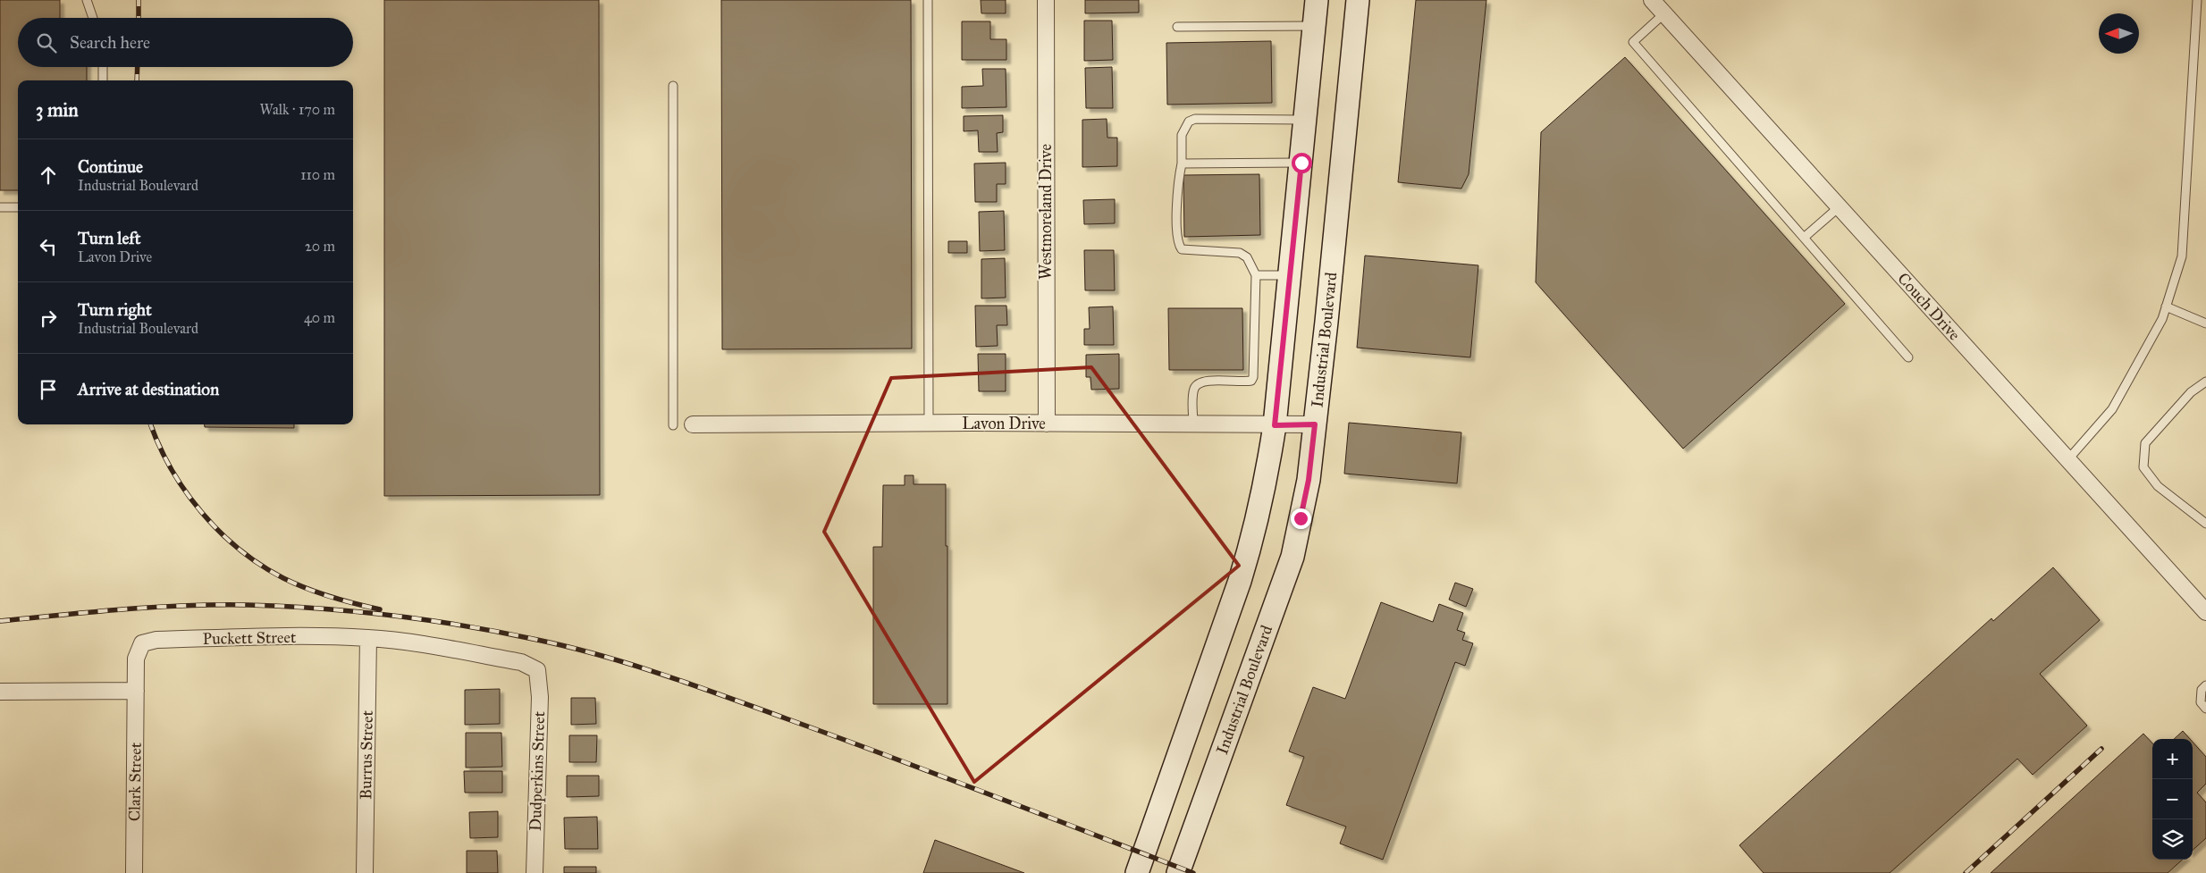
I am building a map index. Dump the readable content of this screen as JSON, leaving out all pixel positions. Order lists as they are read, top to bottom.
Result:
{
  "streets": {
    "main road": ["Industrial Boulevard"],
    "street": [
      "Westmoreland Drive",
      "Couch Drive",
      "Lavon Drive",
      "Puckett Street",
      "Burrus Street",
      "Dudperkins Street",
      "Clark Street"
    ]
  },
  "crossings": [
    ["Westmoreland Drive", "Lavon Drive"],
    ["Industrial Boulevard", "Lavon Drive"],
    ["Puckett Street", "Burrus Street"],
    ["Puckett Street", "Dudperkins Street"],
    ["Puckett Street", "Clark Street"]
  ],
  "north": "left",
  "page": {
    "search": "Search here",
    "heading": ["3 min", "Walk · 170 m"],
    "list": [
      ["Continue", "Industrial Boulevard", "110 m"],
      ["Turn left", "Lavon Drive", "20 m"],
      ["Turn right", "Industrial Boulevard", "40 m"],
      "Arrive at destination"
    ],
    "map_buttons": ["+", "−"]
  }
}
